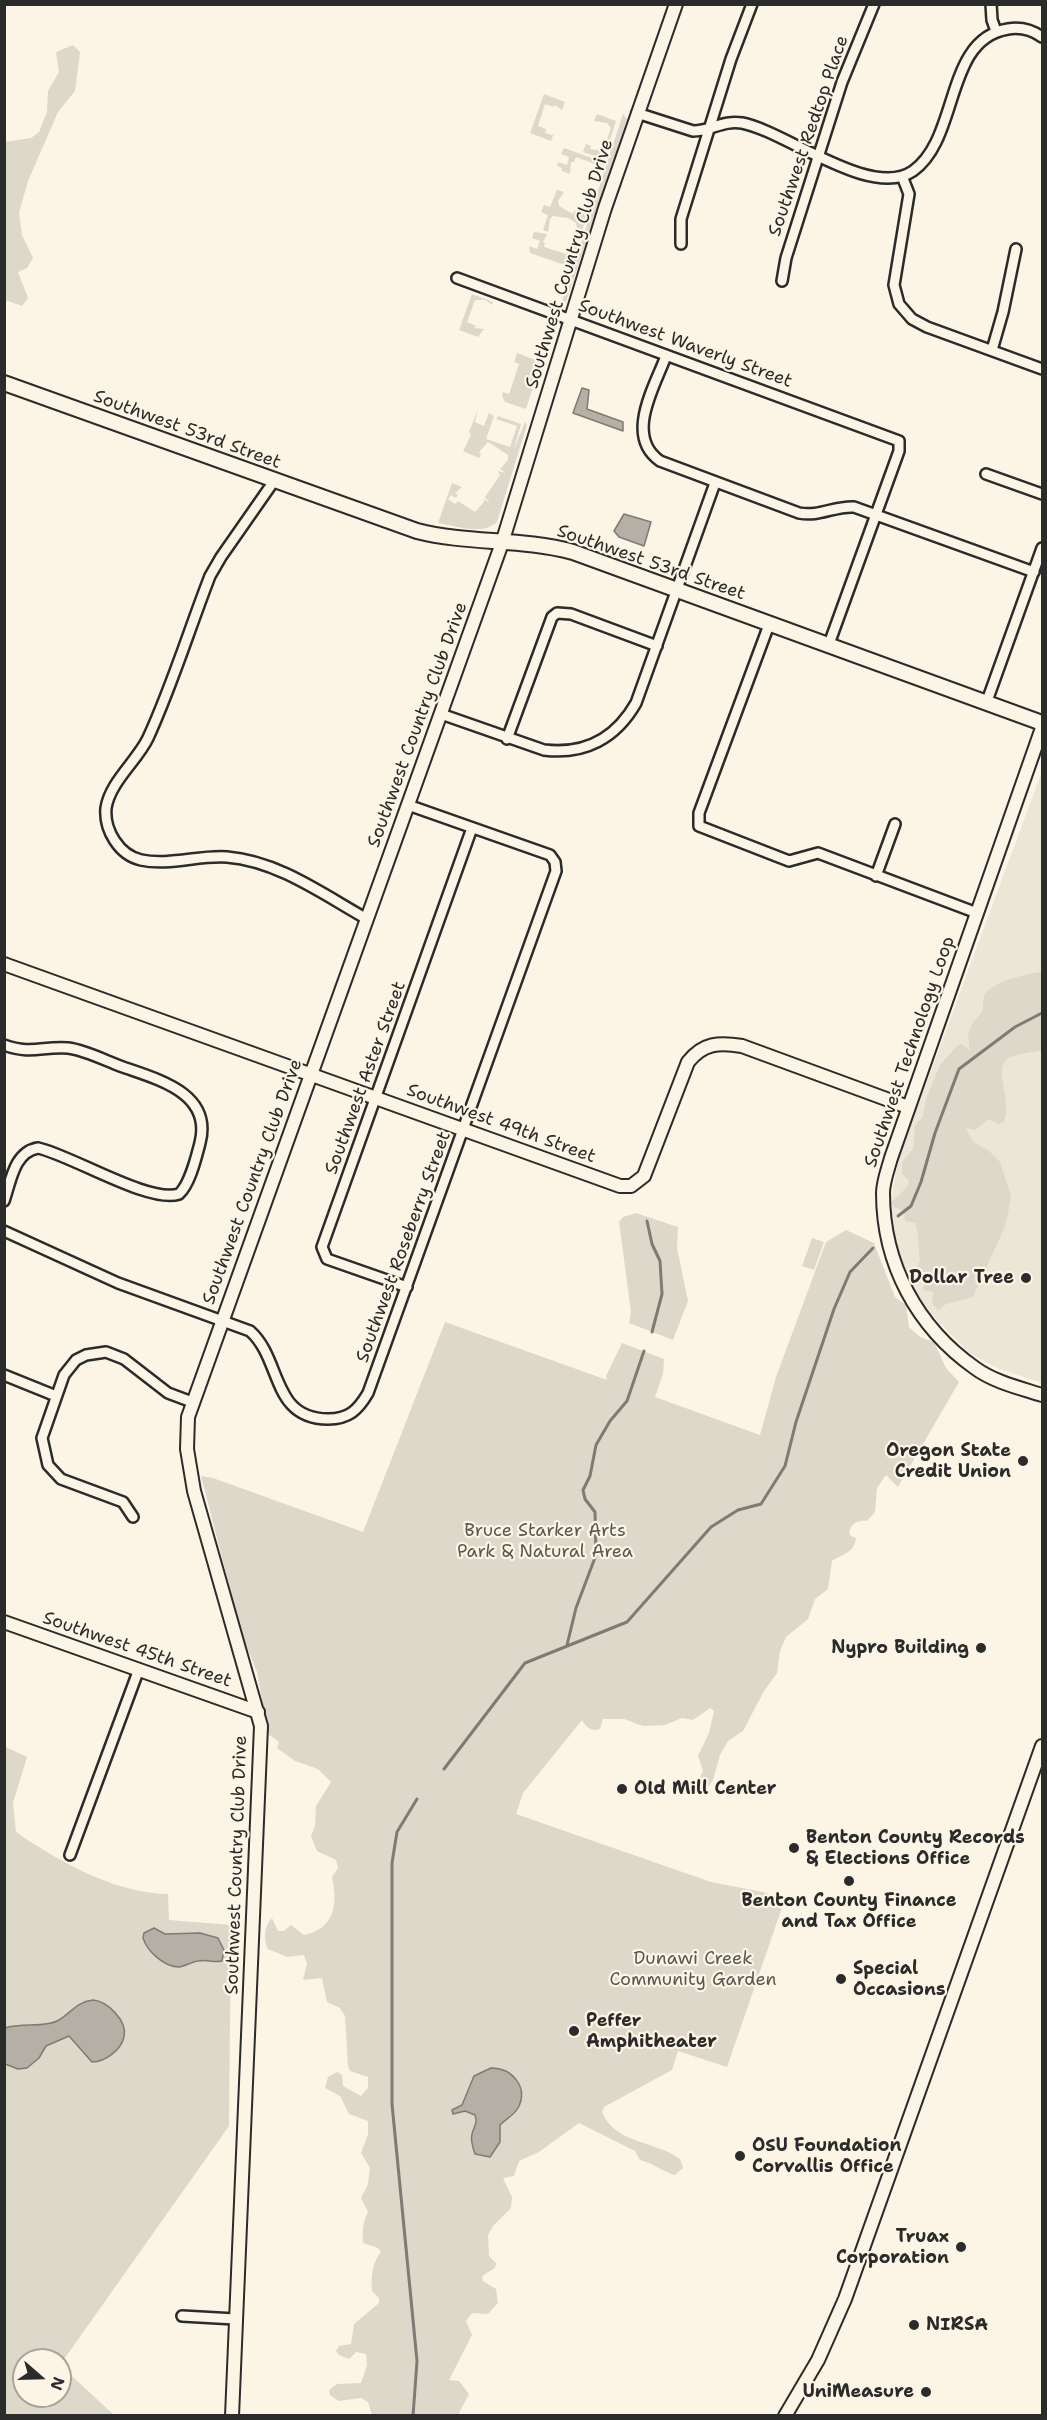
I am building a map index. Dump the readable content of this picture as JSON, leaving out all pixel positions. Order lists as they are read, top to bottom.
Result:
{
  "streets": {
    "main road": ["Southwest 53rd Street"],
    "street": [
      "Southwest Redtop Place",
      "Southwest Country Club Drive",
      "Southwest Waverly Street",
      "Southwest Technology Loop",
      "Southwest Aster Street",
      "Southwest 49th Street",
      "Southwest Roseberry Street",
      "Southwest 45th Street"
    ]
  },
  "crossings": [
    ["Southwest Country Club Drive", "Southwest Waverly Street"],
    ["Southwest Country Club Drive", "Southwest 53rd Street"],
    ["Southwest Country Club Drive", "Southwest 49th Street"],
    ["Southwest Country Club Drive", "Southwest Roseberry Street"],
    ["Southwest Country Club Drive", "Southwest 45th Street"],
    ["Southwest Technology Loop", "Southwest 49th Street"],
    ["Southwest Aster Street", "Southwest 49th Street"],
    ["Southwest Aster Street", "Southwest Roseberry Street"],
    ["Southwest 49th Street", "Southwest Roseberry Street"]
  ],
  "parks": ["Bruce Starker Arts Park & Natural Area", "Dunawi Creek Community Garden"],
  "places": [
    "Dollar Tree",
    "Oregon State Credit Union",
    "Nypro Building",
    "Old Mill Center",
    "Benton County Records & Elections Office",
    "Benton County Finance and Tax Office",
    "Special Occasions",
    "Peffer Amphitheater",
    "OSU Foundation Corvallis Office",
    "Truax Corporation",
    "NIRSA",
    "UniMeasure"
  ],
  "north": "right"
}
